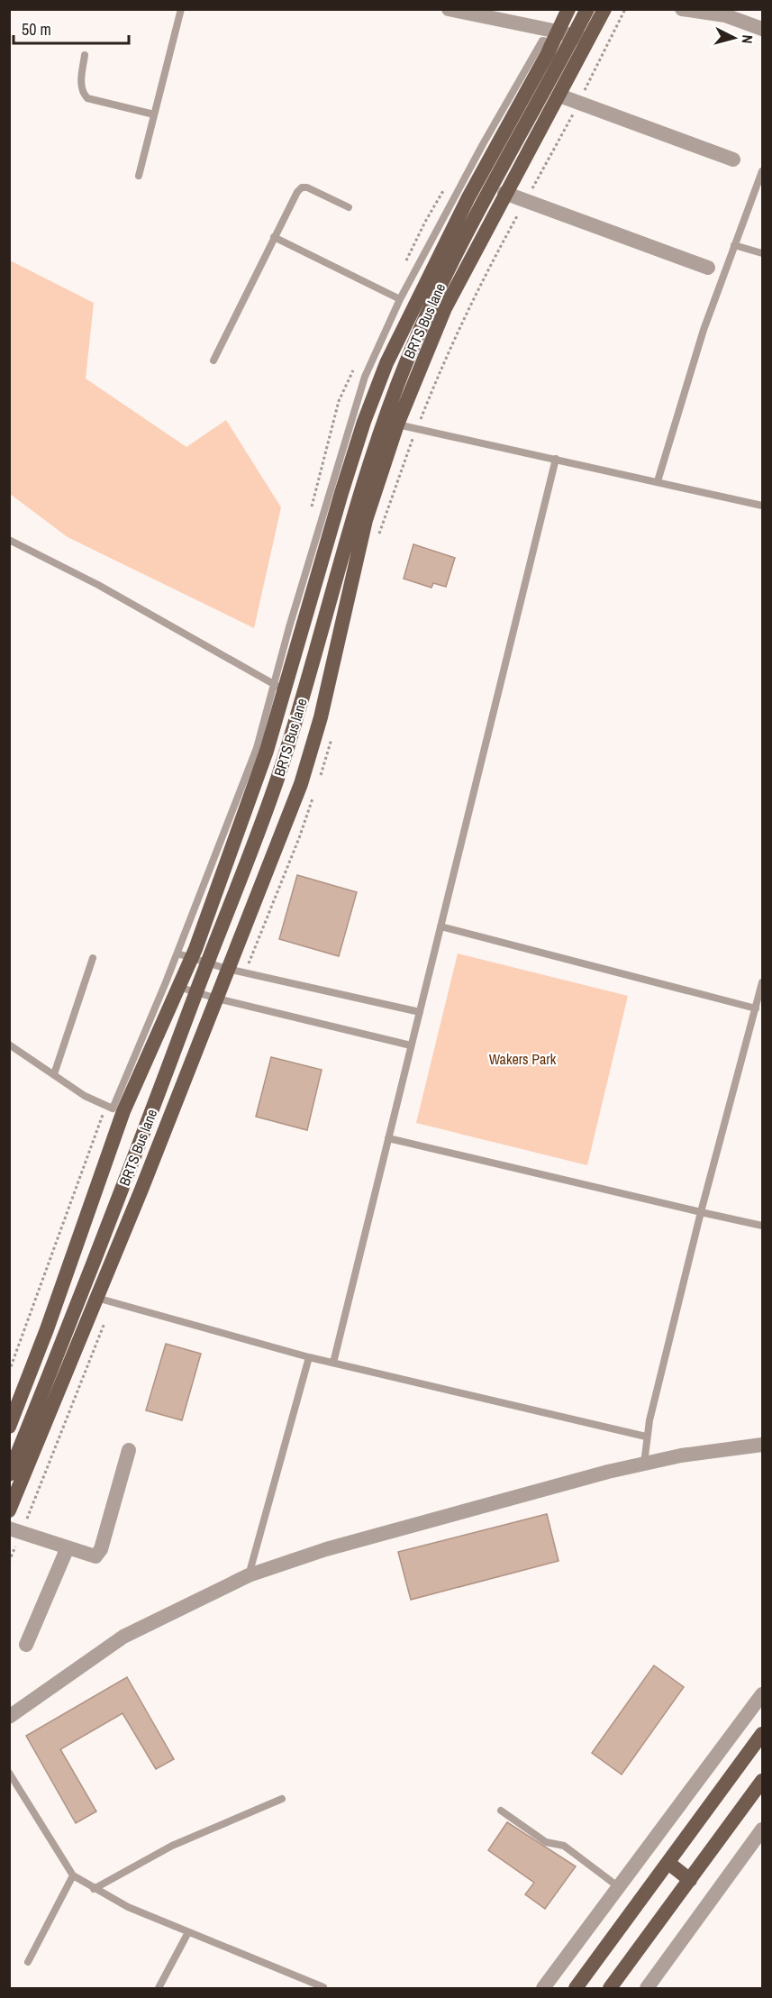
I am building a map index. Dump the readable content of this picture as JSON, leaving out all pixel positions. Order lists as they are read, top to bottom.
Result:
{
  "streets": {
    "main road": ["BRTS Bus lane"]
  },
  "parks": ["Wakers Park"],
  "scale_bar": "50 m",
  "north": "right"
}
